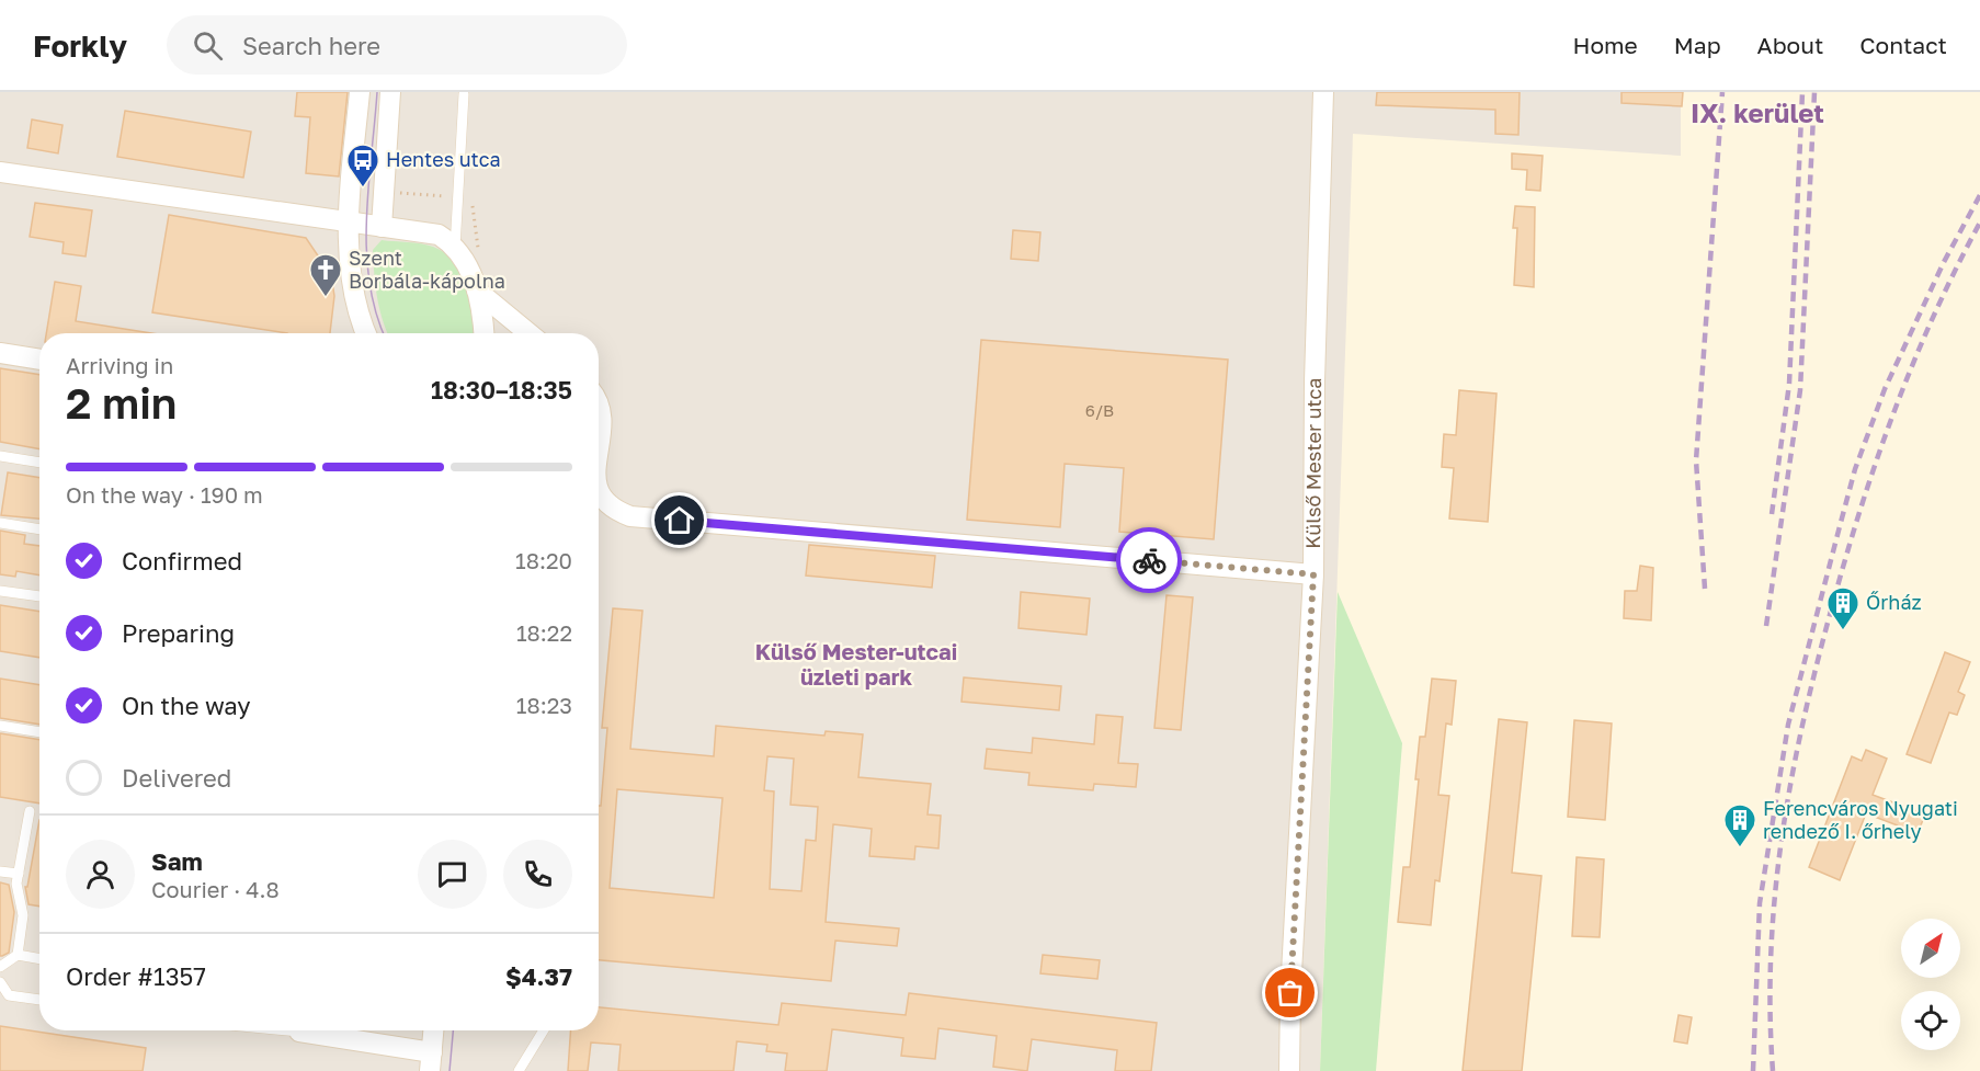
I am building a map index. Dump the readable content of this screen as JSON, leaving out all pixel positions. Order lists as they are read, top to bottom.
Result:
{
  "streets": {
    "street": ["Külső Mester utca"]
  },
  "districts": ["IX. kerület", "Külső Mester-utcai üzleti park"],
  "places": {
    "bus stop": ["Hentes utca"],
    "church": ["Szent Borbála-kápolna"],
    "building": ["Őrház", "Ferencváros Nyugati rendező I. őrhely"]
  },
  "house_numbers": ["6/B"],
  "north": "top right",
  "page": {
    "header": "Forkly",
    "search": "Search here",
    "nav": [
      "Home",
      "Map",
      "About",
      "Contact"
    ],
    "heading": ["2 min", "Arriving in", "18:30–18:35"],
    "panel": [
      "Sam",
      "Courier · 4.8",
      "Order #1357",
      "$4.37"
    ],
    "bar": "On the way · 190 m",
    "list": [
      ["Confirmed", "18:20"],
      ["Preparing", "18:22"],
      ["On the way", "18:23"],
      "Delivered"
    ]
  }
}
